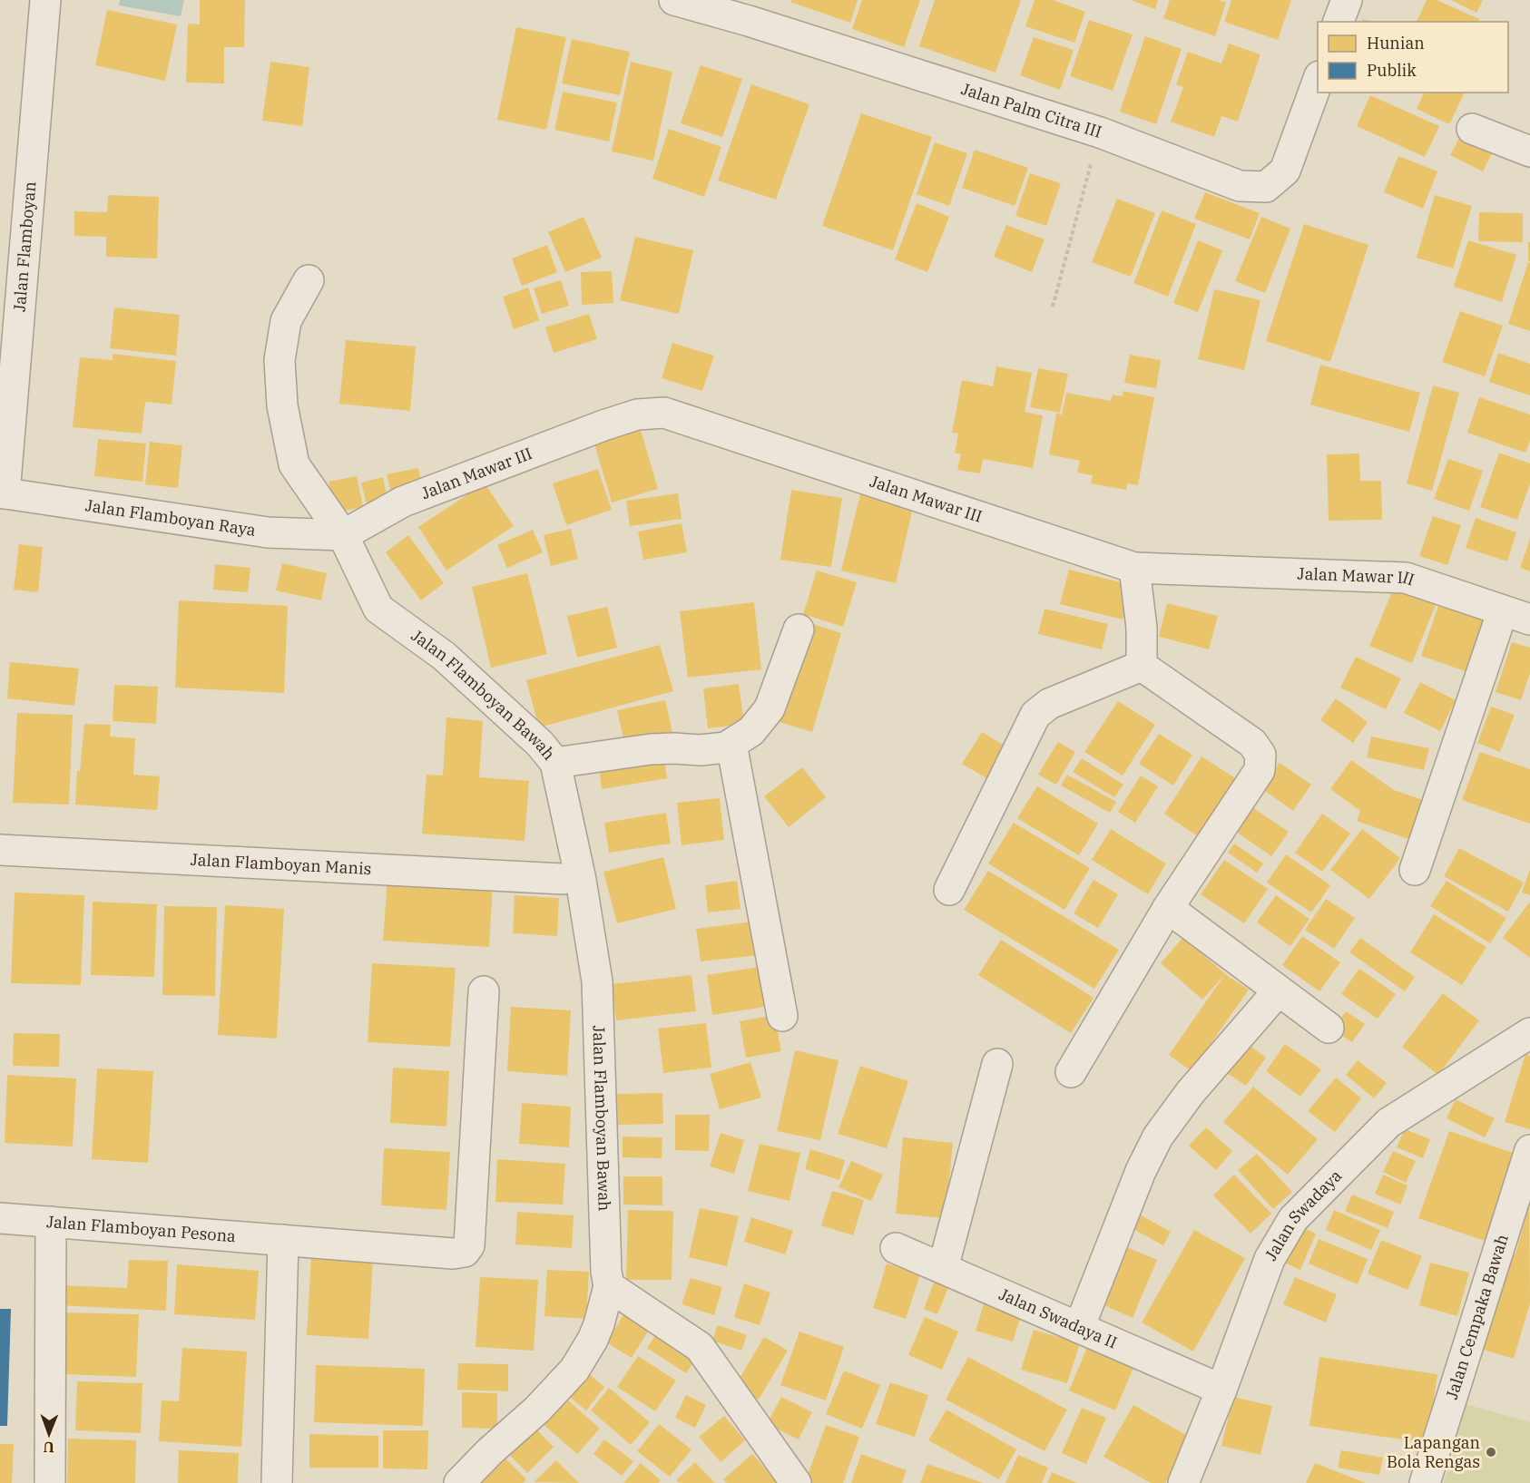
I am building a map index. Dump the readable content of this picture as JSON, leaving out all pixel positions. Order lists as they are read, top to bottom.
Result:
{
  "streets": {
    "street": [
      "Jalan Palm Citra III",
      "Jalan Flamboyan",
      "Jalan Mawar III",
      "Jalan Flamboyan Raya",
      "Jalan Flamboyan Bawah",
      "Jalan Flamboyan Manis",
      "Jalan Swadaya",
      "Jalan Flamboyan Pesona",
      "Jalan Cempaka Bawah",
      "Jalan Swadaya II"
    ]
  },
  "crossings": [
    ["Jalan Flamboyan", "Jalan Flamboyan Raya"],
    ["Jalan Mawar III", "Jalan Flamboyan Raya"],
    ["Jalan Mawar III", "Jalan Flamboyan Bawah"],
    ["Jalan Flamboyan Raya", "Jalan Flamboyan Bawah"],
    ["Jalan Swadaya", "Jalan Swadaya II"]
  ],
  "places": ["Lapangan Bola Rengas"],
  "legend": ["Hunian", "Publik"],
  "north": "bottom"
}
